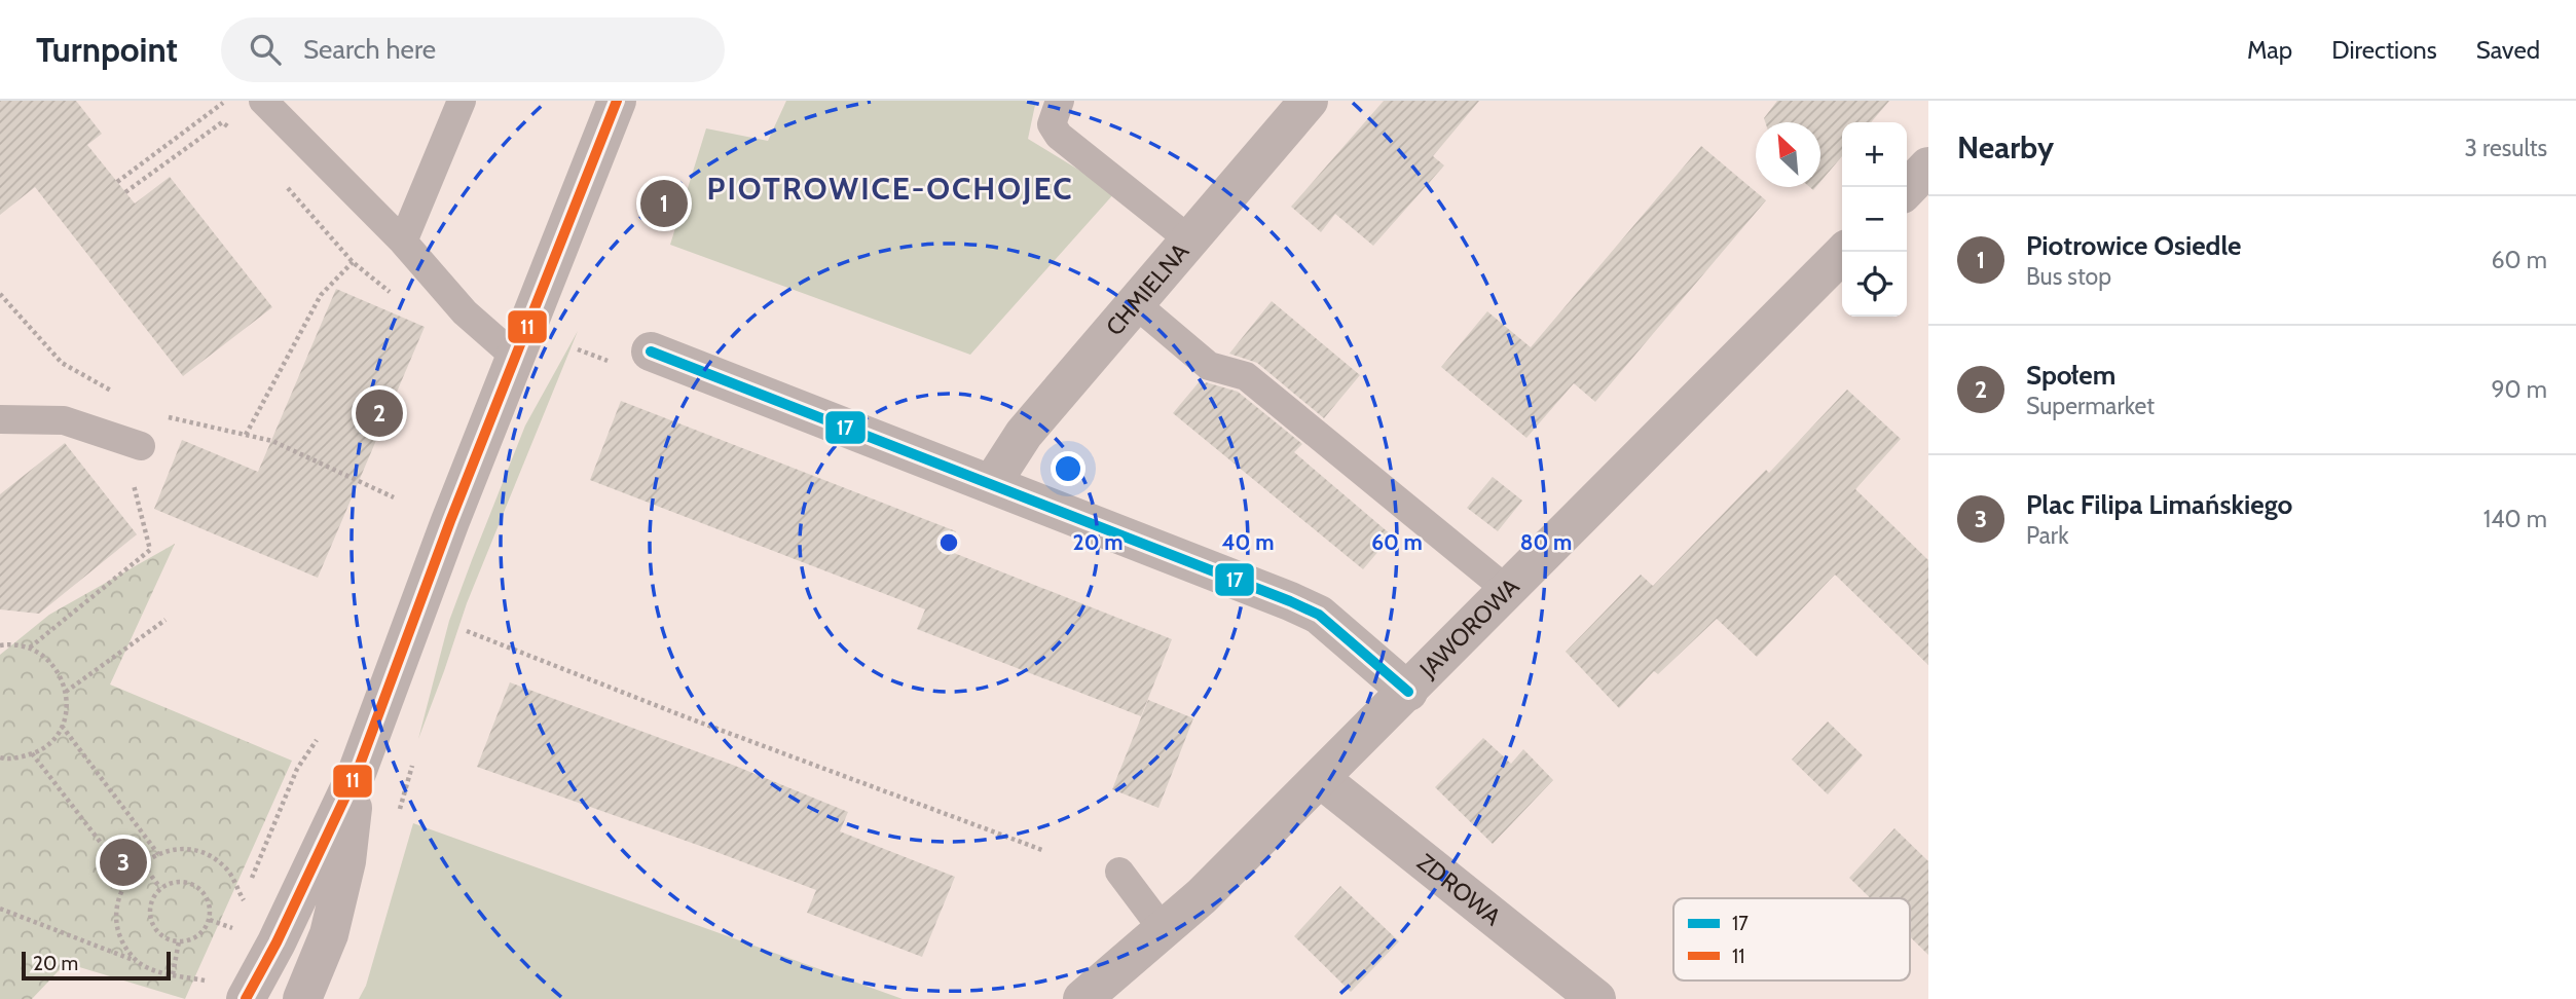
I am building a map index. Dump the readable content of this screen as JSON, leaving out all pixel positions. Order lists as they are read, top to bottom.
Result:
{
  "streets": {
    "street": ["CHMIELNA", "JAWOROWA", "ZDROWA"]
  },
  "crossings": [
    ["JAWOROWA", "ZDROWA"]
  ],
  "districts": ["PIOTROWICE-OCHOJEC"],
  "lines": ["transit line 11", "transit line 17"],
  "legend": ["17", "11"],
  "scale_bar": "20 m",
  "north": "top left",
  "page": {
    "header": "Turnpoint",
    "search": "Search here",
    "nav": ["Map", "Directions", "Saved"],
    "heading": ["Nearby", "3 results"],
    "map_buttons": ["+", "−"],
    "pins": ["1", "2", "3"],
    "list": [
      {
        "mark": "1",
        "name": "Piotrowice Osiedle",
        "note": "Bus stop",
        "value": "60 m"
      },
      {
        "mark": "2",
        "name": "Społem",
        "note": "Supermarket",
        "value": "90 m"
      },
      {
        "mark": "3",
        "name": "Plac Filipa Limańskiego",
        "note": "Park",
        "value": "140 m"
      }
    ],
    "scale": "20 m"
  },
  "rings": [
    "20 m",
    "40 m",
    "60 m",
    "80 m"
  ]
}
